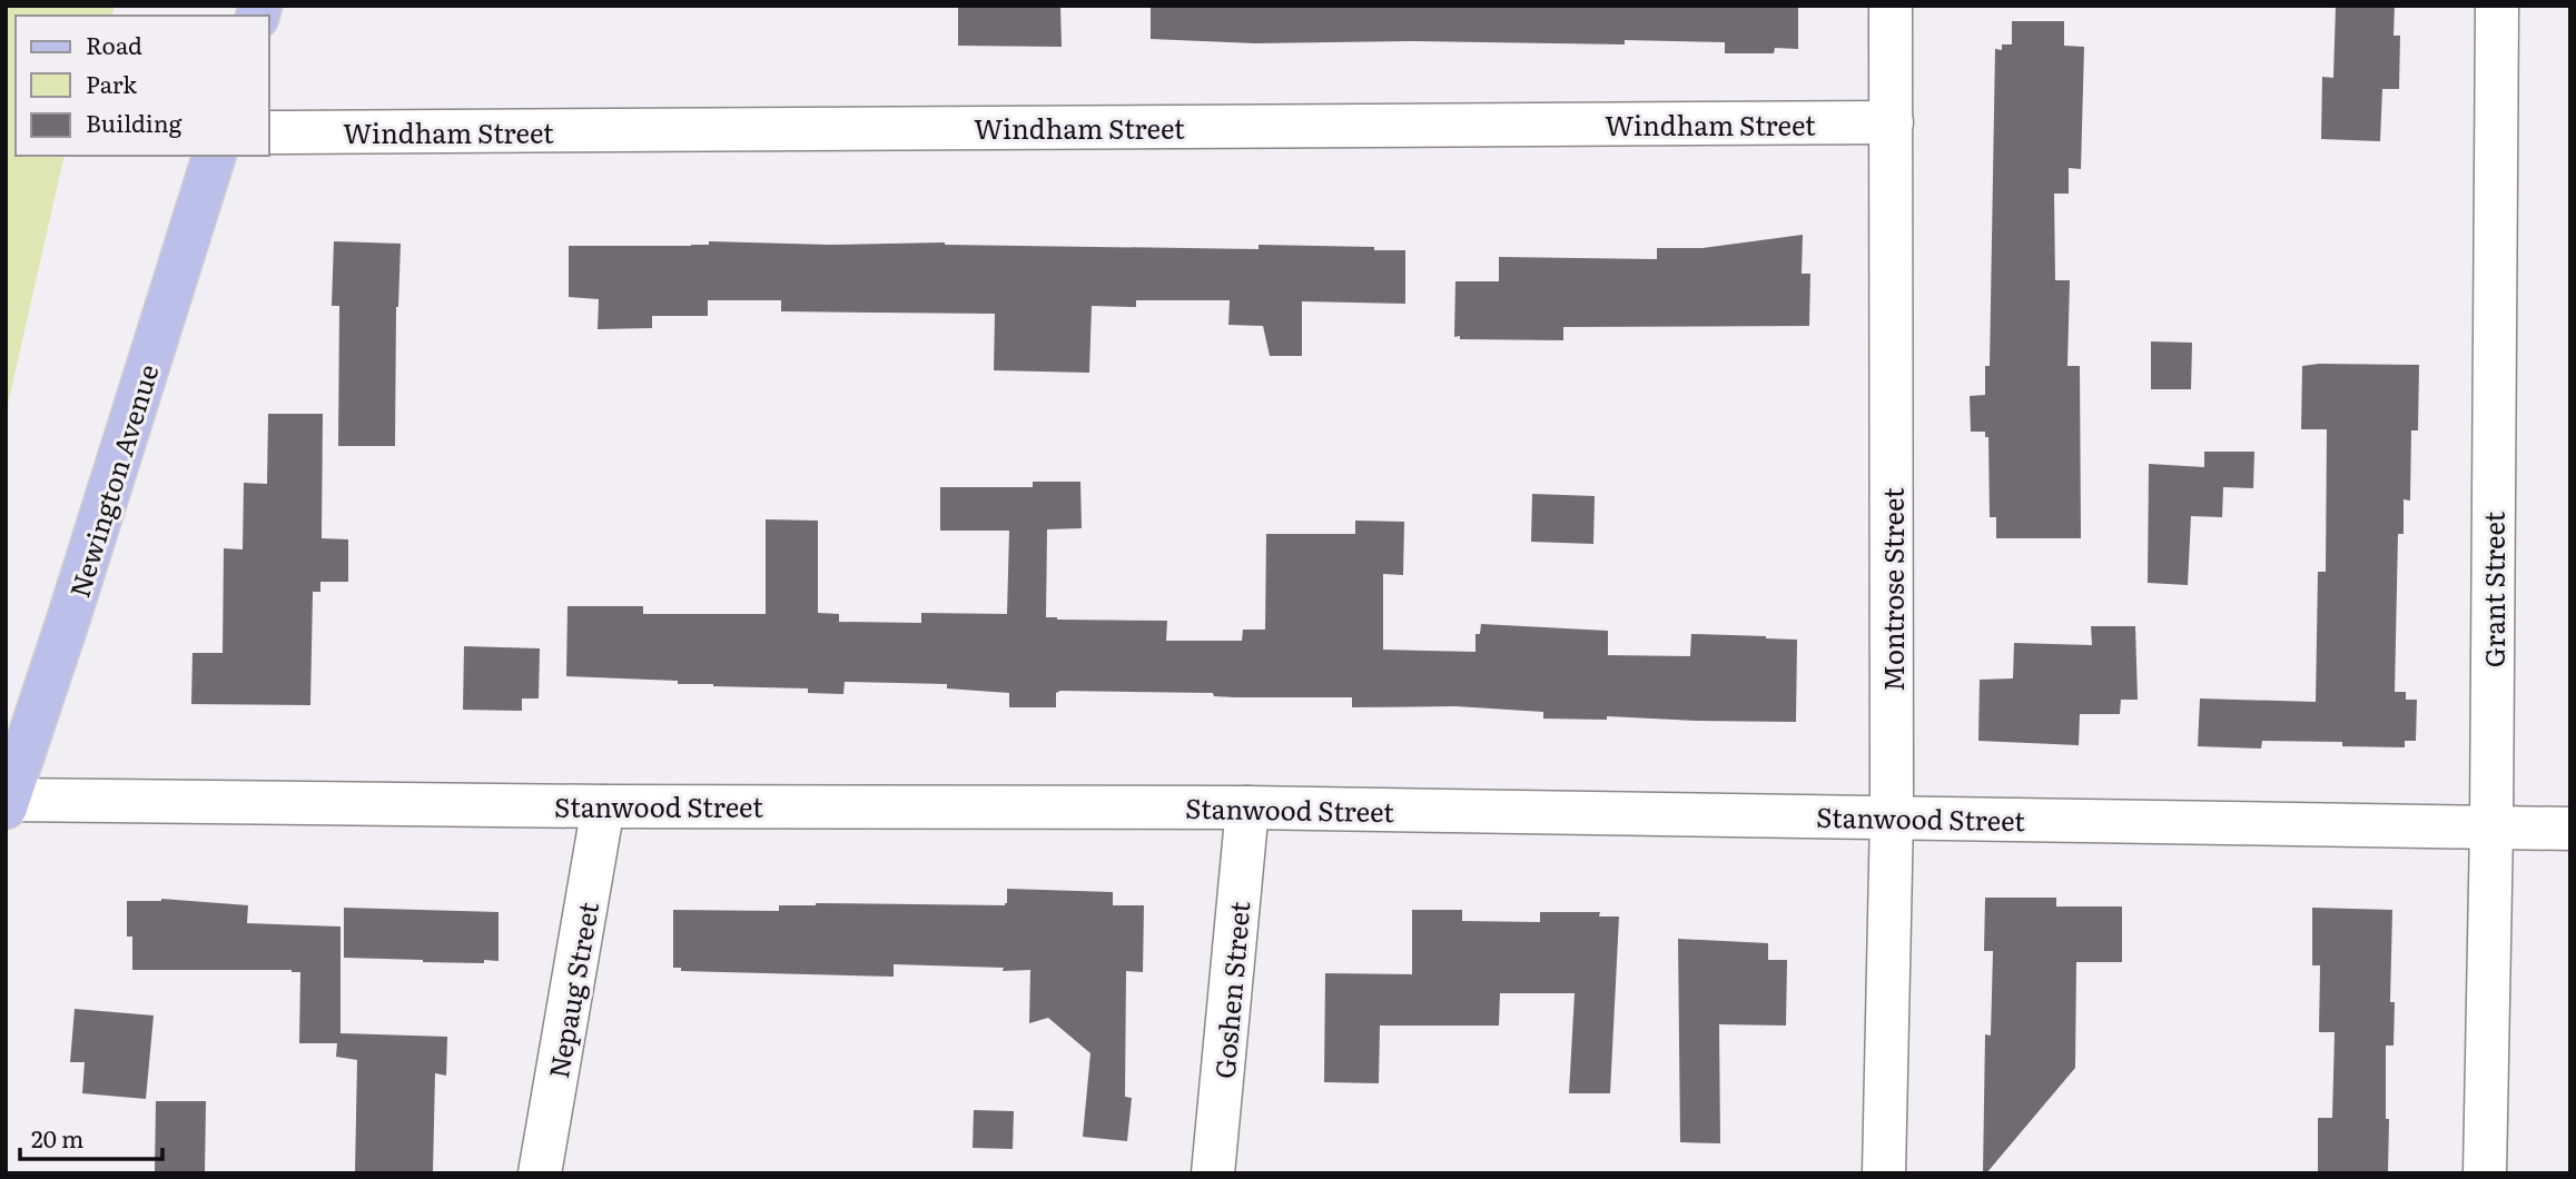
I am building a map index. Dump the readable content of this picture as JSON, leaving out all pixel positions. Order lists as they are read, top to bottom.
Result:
{
  "streets": {
    "main road": ["Newington Avenue"],
    "street": [
      "Windham Street",
      "Montrose Street",
      "Grant Street",
      "Stanwood Street",
      "Nepaug Street",
      "Goshen Street"
    ]
  },
  "crossings": [
    ["Windham Street", "Montrose Street"],
    ["Newington Avenue", "Stanwood Street"],
    ["Montrose Street", "Stanwood Street"],
    ["Grant Street", "Stanwood Street"],
    ["Stanwood Street", "Nepaug Street"],
    ["Stanwood Street", "Goshen Street"]
  ],
  "legend": ["Road", "Park", "Building"],
  "scale_bar": "20 m"
}
